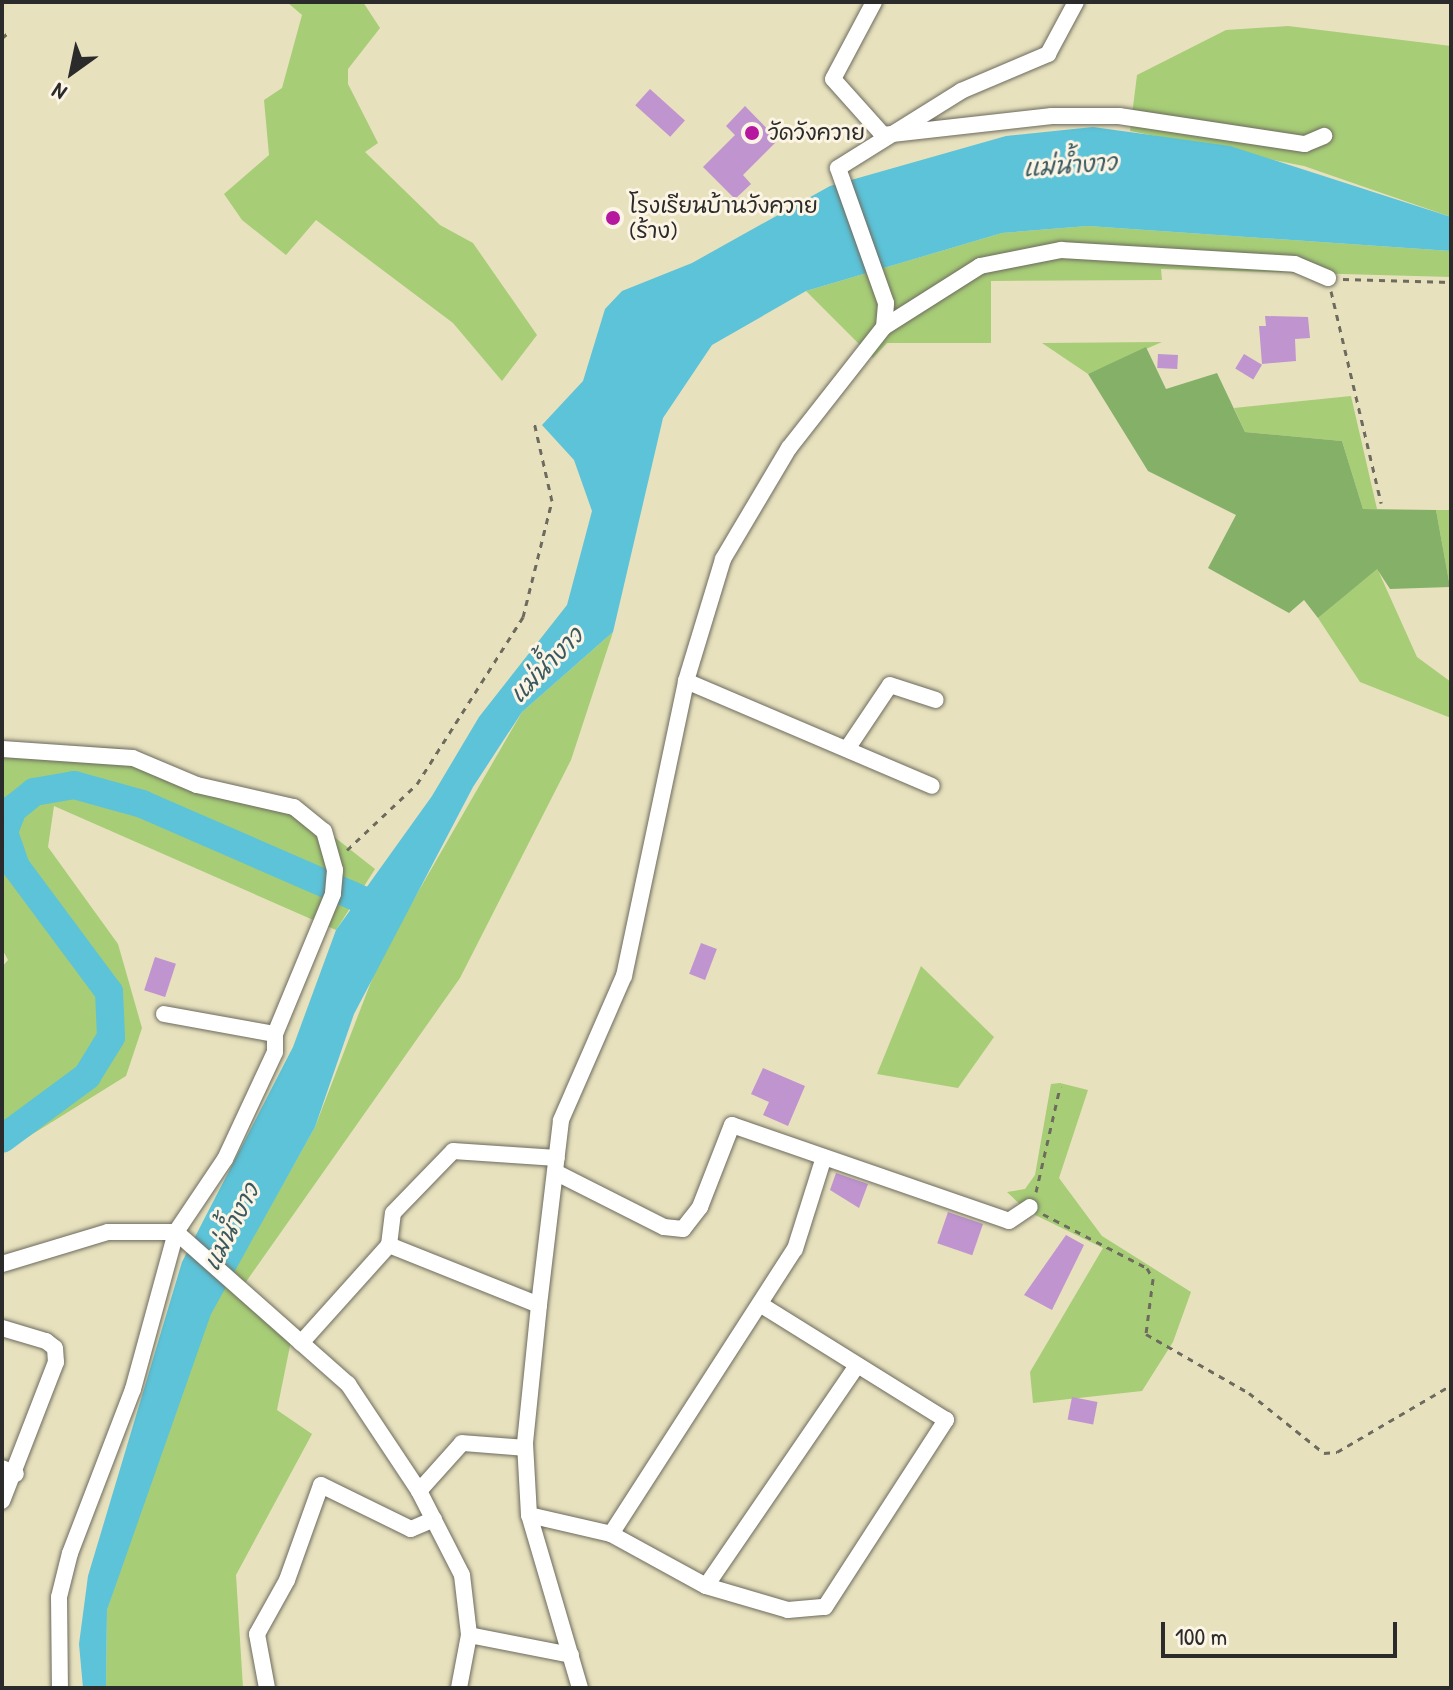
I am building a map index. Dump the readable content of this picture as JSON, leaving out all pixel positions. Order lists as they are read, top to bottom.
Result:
{
  "water": ["แม่น้ำงาว"],
  "places": ["วัดวังควาย", "โรงเรียนบ้านวังควาย (ร้าง)"],
  "scale_bar": "100 m",
  "north": "bottom left"
}
